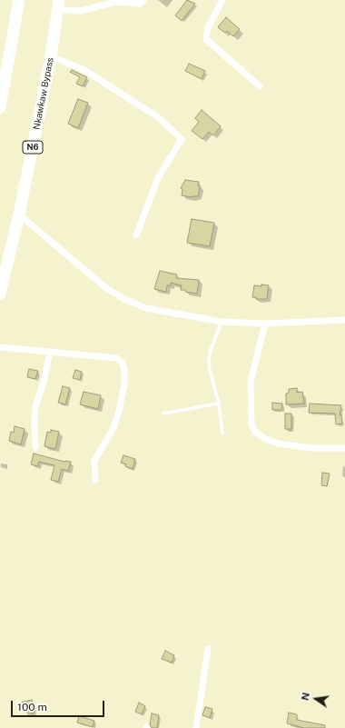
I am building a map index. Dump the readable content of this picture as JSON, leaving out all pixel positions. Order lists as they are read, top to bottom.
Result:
{
  "streets": {
    "highway": ["Nkawkaw Bypass", "N6"]
  },
  "scale_bar": "100 m",
  "north": "left"
}
